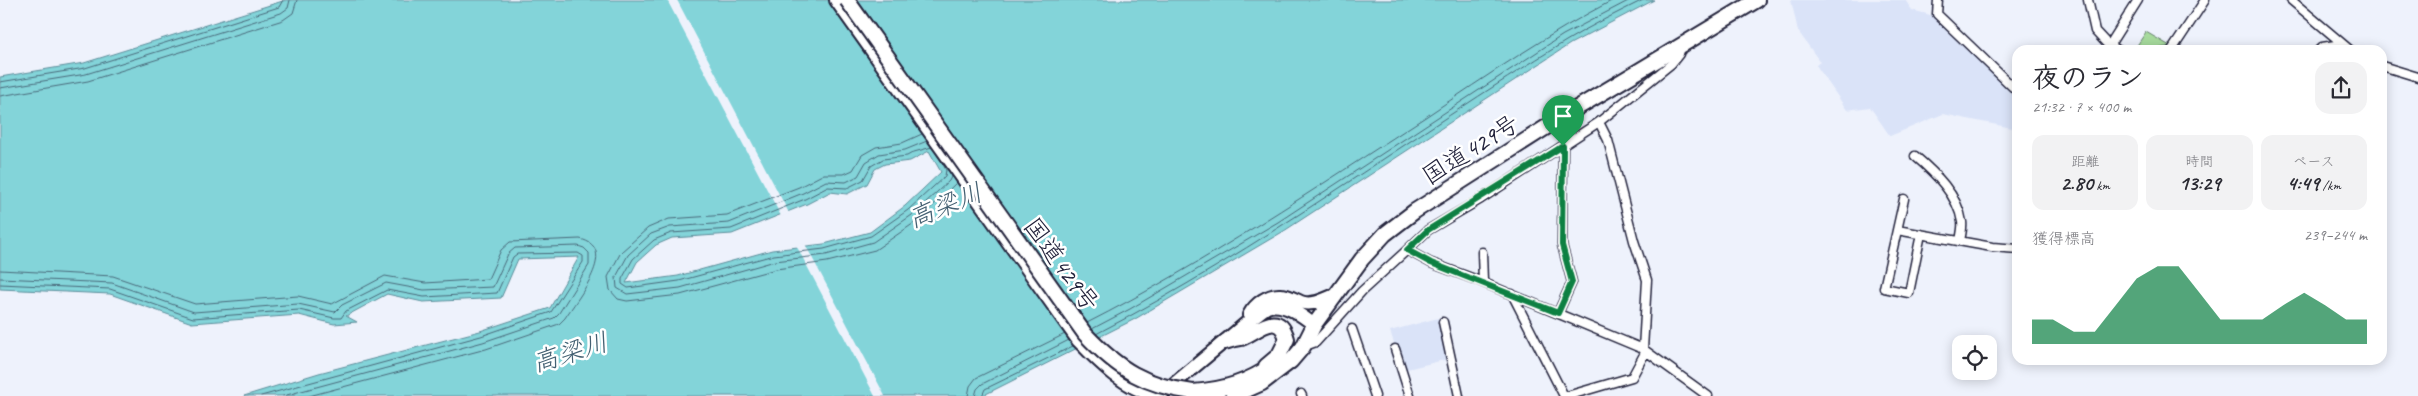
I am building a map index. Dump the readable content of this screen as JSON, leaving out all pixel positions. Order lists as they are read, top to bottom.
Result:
{
  "streets": {
    "highway": ["国道429号"]
  },
  "water": ["高梁川"],
  "page": {
    "heading": ["夜のラン", "21:32 · 7 × 400 m"],
    "stats": [
      ["距離", "2.80 km"],
      ["時間", "13:29"],
      ["ペース", "4:49 /km"]
    ],
    "chart": ["獲得標高", "239–244 m"]
  }
}
